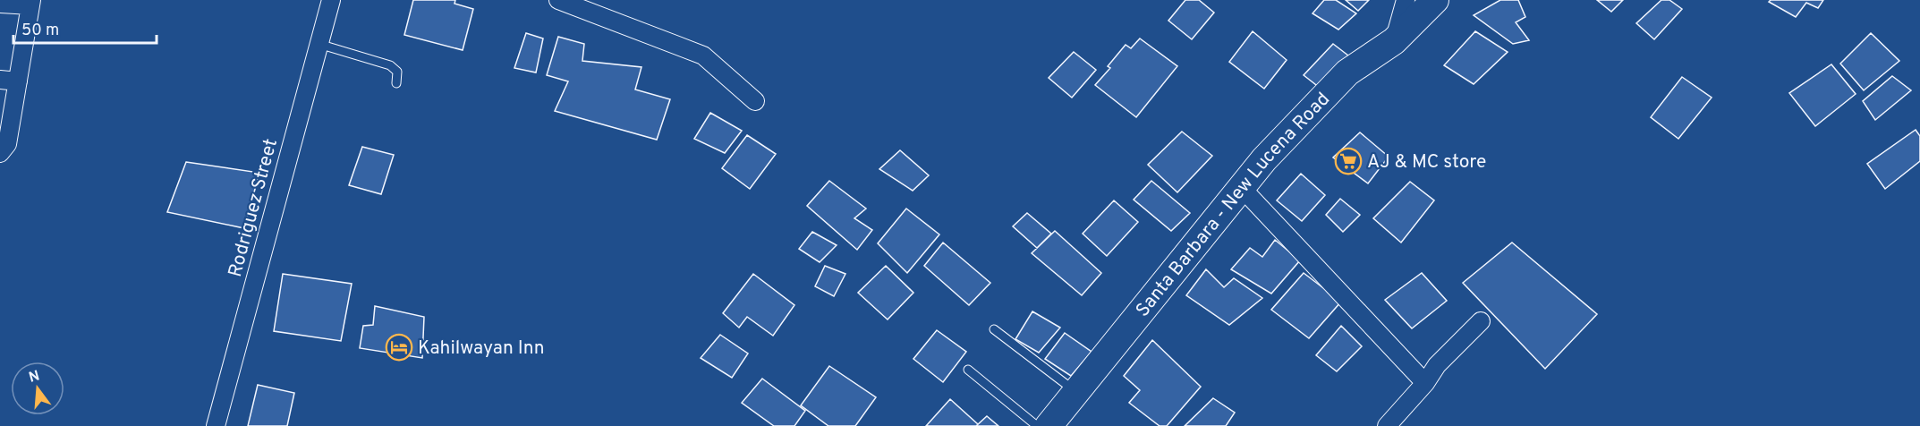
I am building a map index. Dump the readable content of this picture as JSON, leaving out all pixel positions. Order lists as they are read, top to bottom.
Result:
{
  "streets": {
    "main road": ["Santa Barbara - New Lucena Road"],
    "street": ["Rodriguez Street"]
  },
  "places": {
    "supermarket": ["AJ & MC store"],
    "hotel": ["Kahilwayan Inn"]
  },
  "scale_bar": "50 m",
  "north": "top"
}
